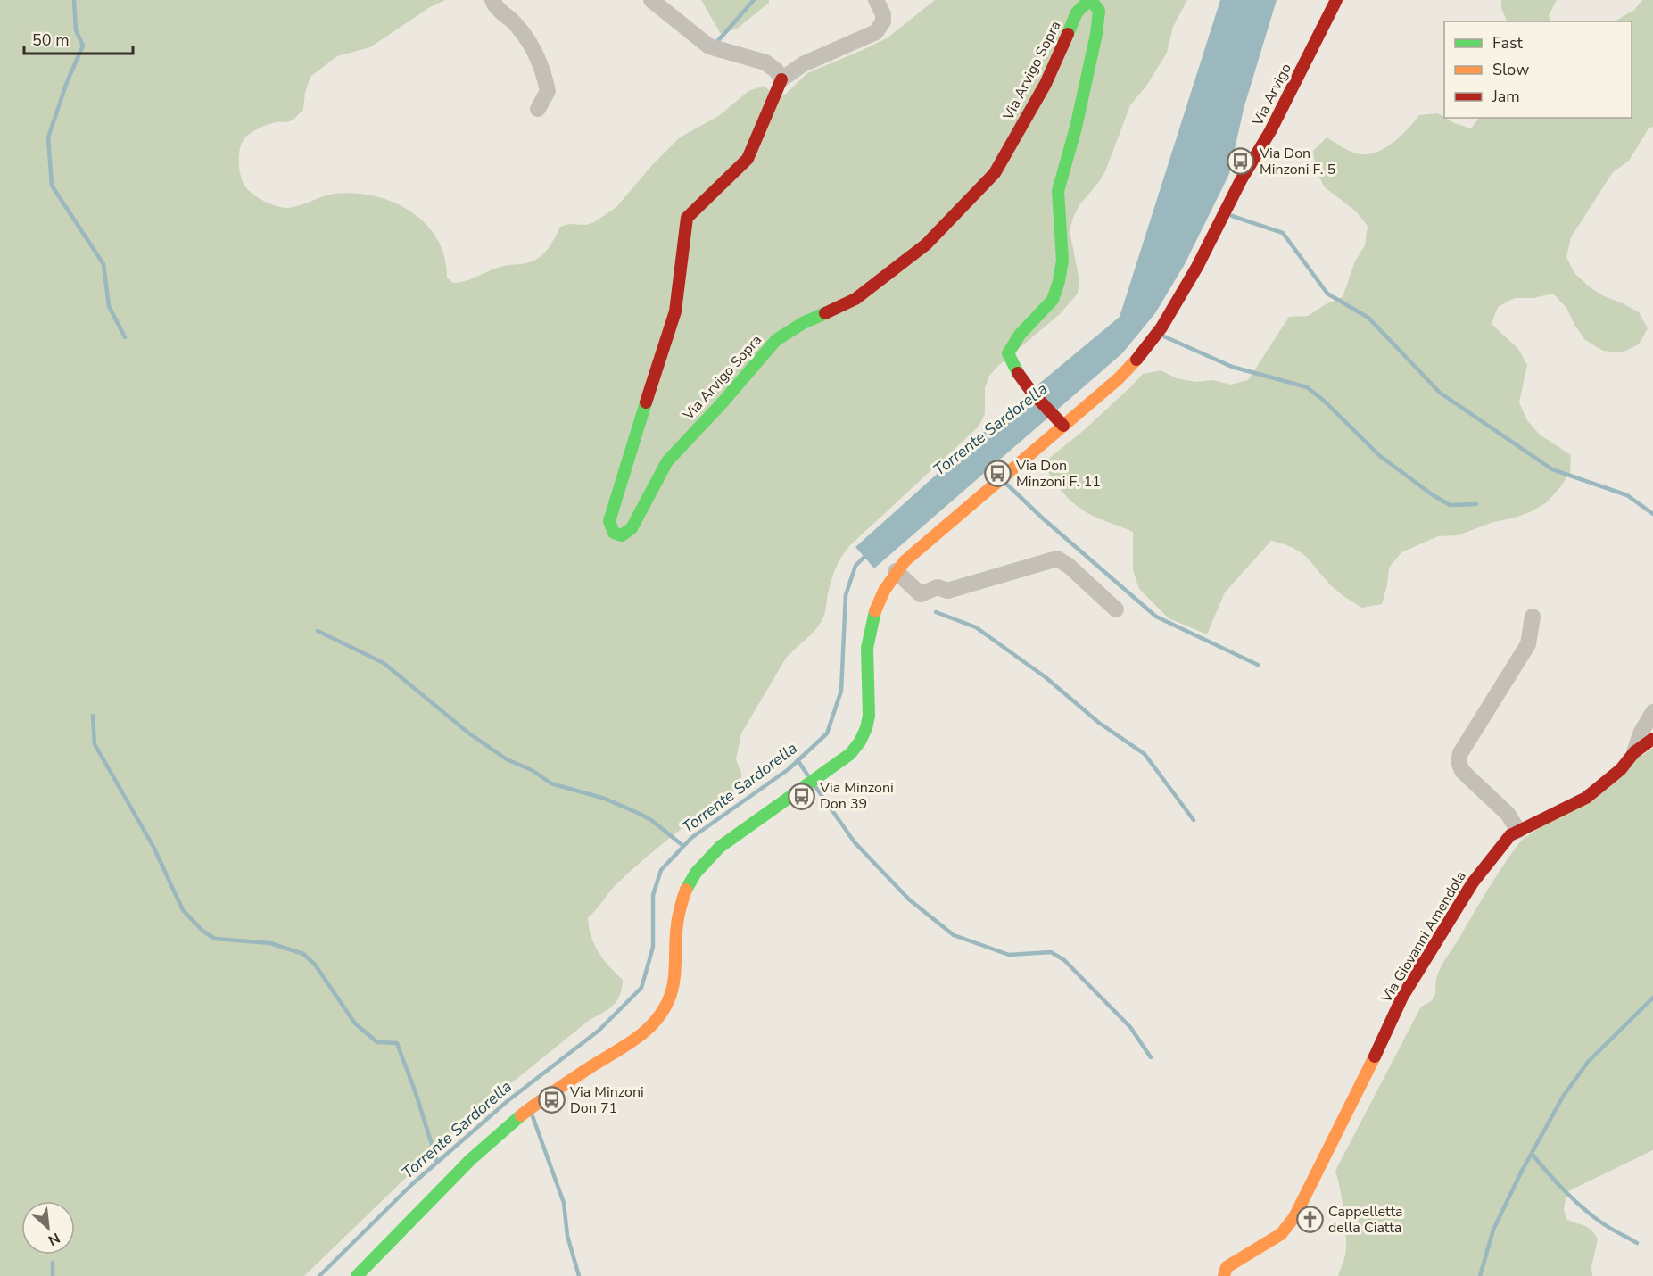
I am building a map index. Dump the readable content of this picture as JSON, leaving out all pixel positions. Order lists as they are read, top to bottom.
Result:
{
  "streets": {
    "street": ["Via Arvigo Sopra", "Via Arvigo", "Via Giovanni Amendola"]
  },
  "crossings": [
    ["Via Arvigo Sopra", "Via Arvigo"]
  ],
  "water": ["Torrente Sardorella"],
  "places": {
    "bus stop": [
      "Via Don Minzoni F. 5",
      "Via Don Minzoni F. 11",
      "Via Minzoni Don 39",
      "Via Minzoni Don 71"
    ],
    "church": ["Cappelletta della Ciatta"]
  },
  "legend": ["Fast", "Slow", "Jam"],
  "scale_bar": "50 m",
  "north": "bottom right"
}
